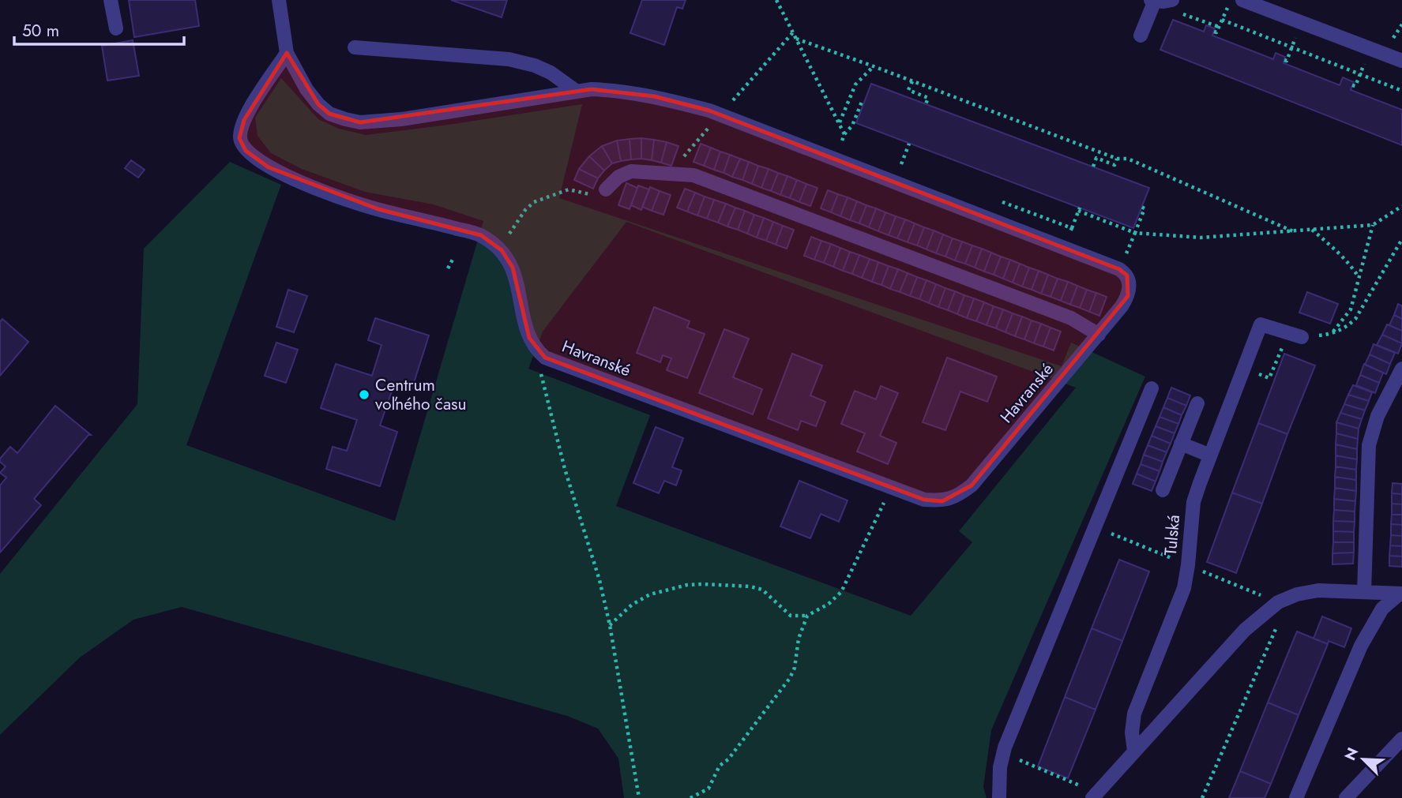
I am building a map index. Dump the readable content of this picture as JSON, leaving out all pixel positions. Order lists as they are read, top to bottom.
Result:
{
  "streets": {
    "street": ["Havranské", "Tulská"]
  },
  "places": ["Centrum voľného času"],
  "scale_bar": "50 m",
  "north": "top left"
}
